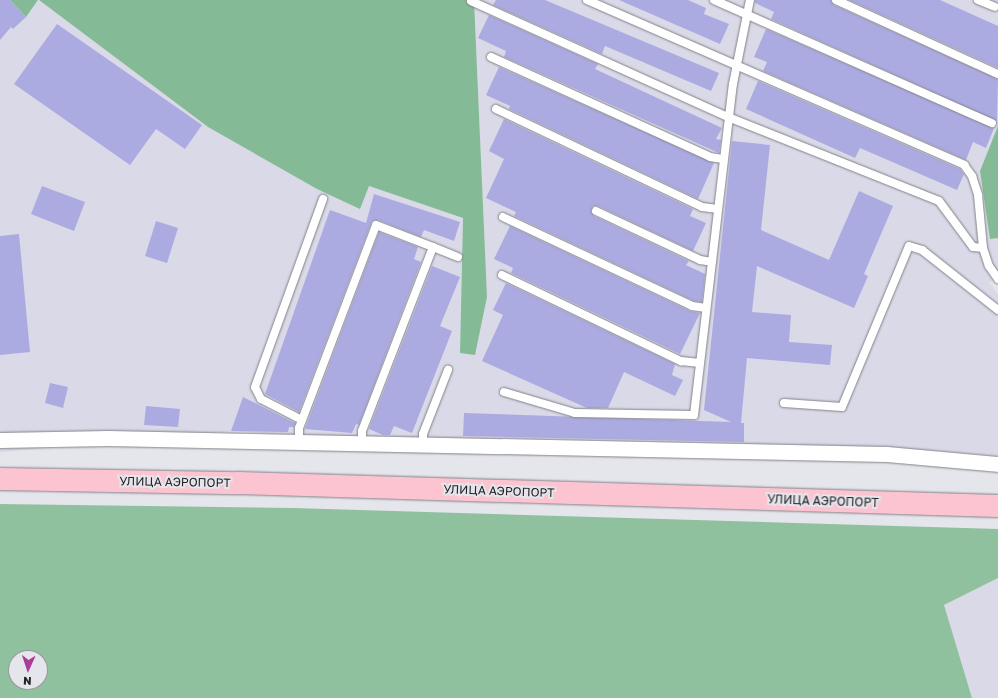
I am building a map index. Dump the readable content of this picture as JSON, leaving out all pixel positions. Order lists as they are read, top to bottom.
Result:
{
  "streets": {
    "main road": ["УЛИЦА АЭРОПОРТ"]
  },
  "north": "bottom"
}
